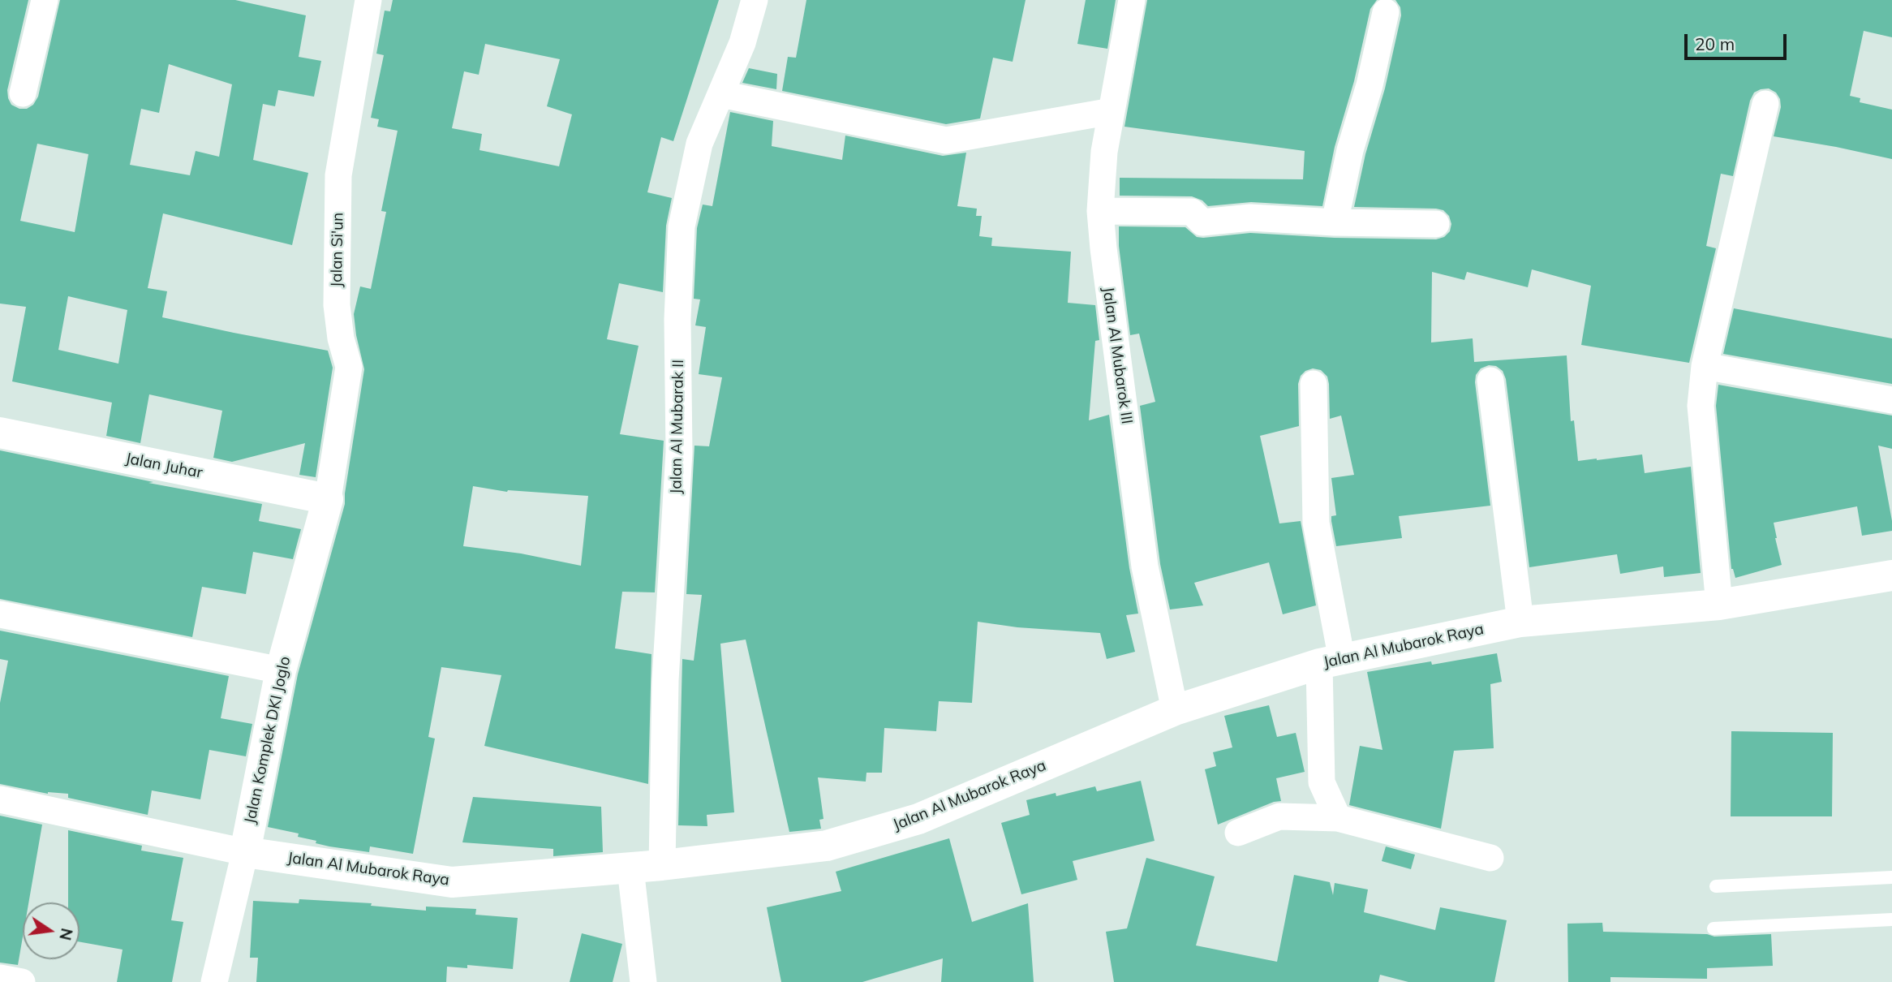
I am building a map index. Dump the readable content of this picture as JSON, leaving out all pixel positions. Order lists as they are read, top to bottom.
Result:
{
  "streets": {
    "street": [
      "Jalan Si'un",
      "Jalan Al Mubarok III",
      "Jalan Al Mubarak II",
      "Jalan Juhar",
      "Jalan Al Mubarok Raya",
      "Jalan Komplek DKI Joglo"
    ]
  },
  "crossings": [
    ["Jalan Si'un", "Jalan Juhar"],
    ["Jalan Si'un", "Jalan Komplek DKI Joglo"],
    ["Jalan Al Mubarok III", "Jalan Al Mubarok Raya"],
    ["Jalan Al Mubarak II", "Jalan Al Mubarok Raya"],
    ["Jalan Juhar", "Jalan Komplek DKI Joglo"],
    ["Jalan Al Mubarok Raya", "Jalan Komplek DKI Joglo"]
  ],
  "scale_bar": "20 m",
  "north": "right"
}
